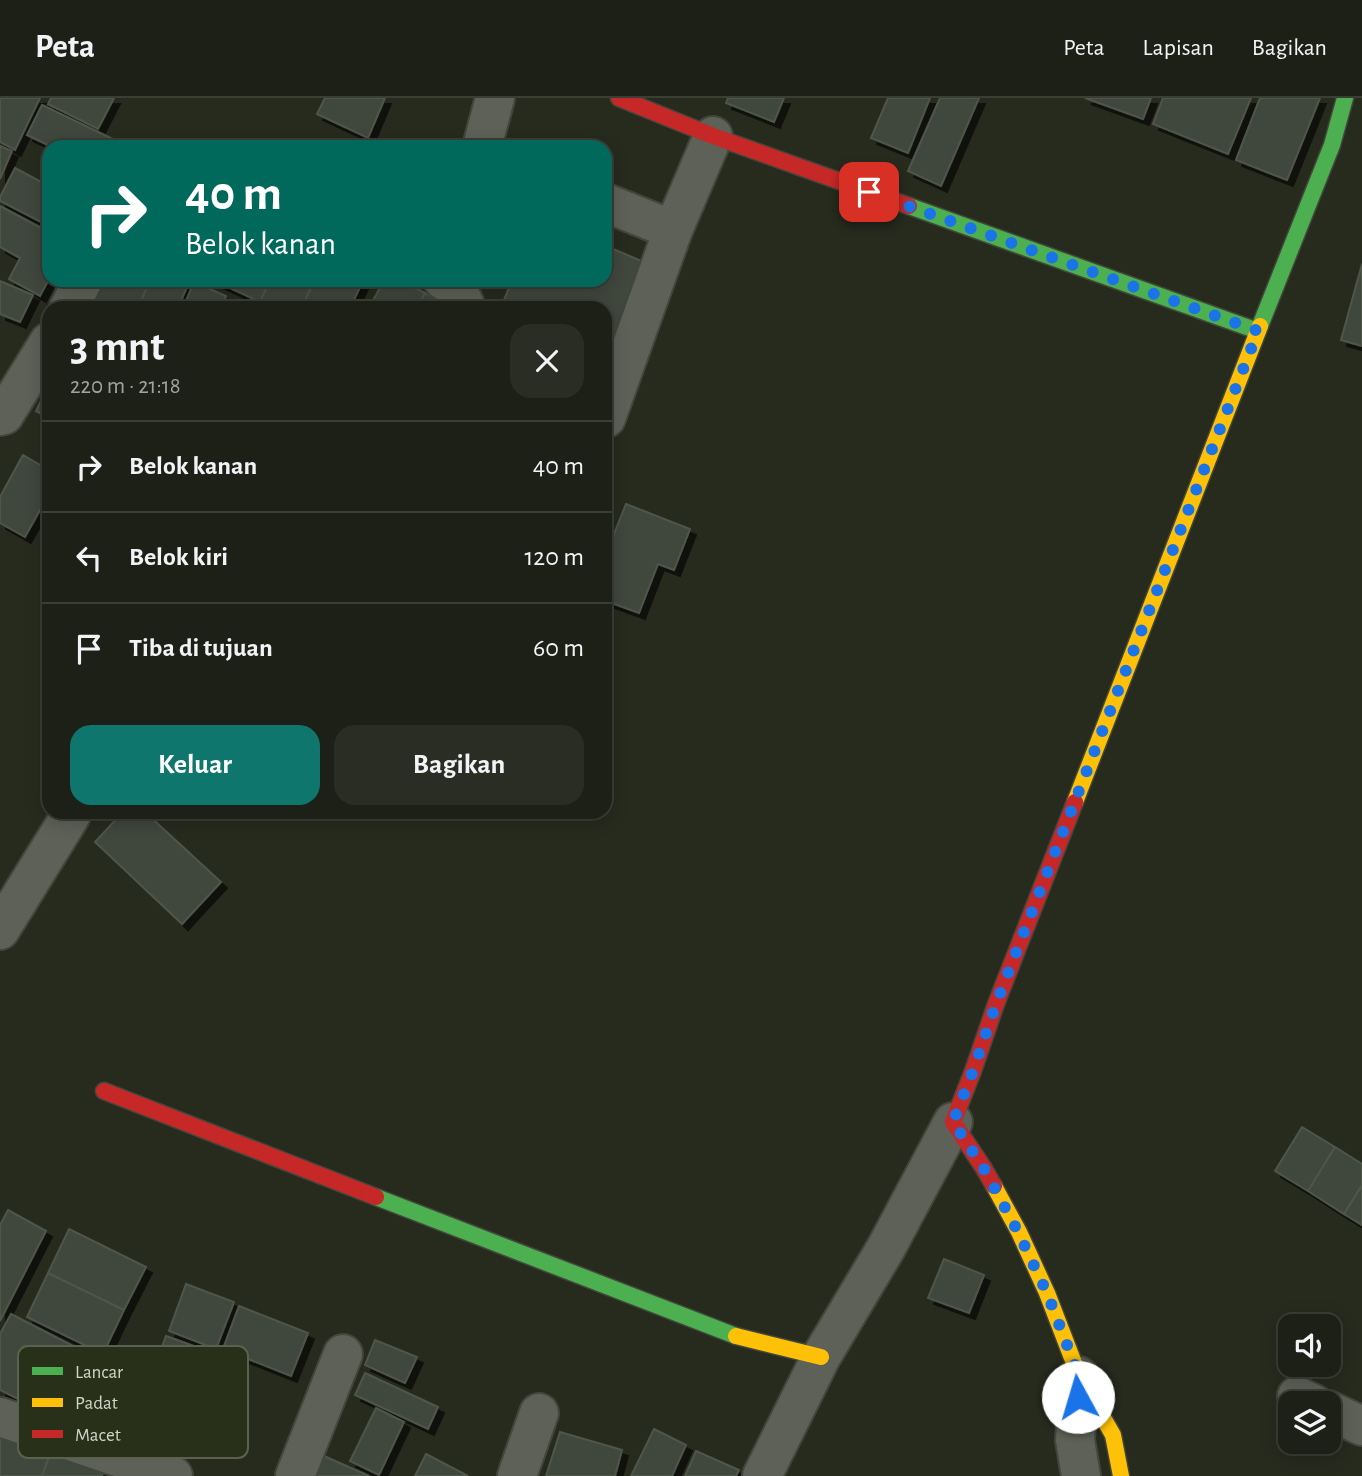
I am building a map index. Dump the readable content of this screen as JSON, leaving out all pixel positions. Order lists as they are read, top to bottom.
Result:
{
  "legend": ["Lancar", "Padat", "Macet"],
  "page": {
    "header": "Peta",
    "nav": ["Peta", "Lapisan", "Bagikan"],
    "turn": ["40 m", "Belok kanan"],
    "heading": ["3 mnt", "220 m · 21:18"],
    "list": [
      {
        "name": "Belok kanan",
        "value": "40 m"
      },
      {
        "name": "Belok kiri",
        "value": "120 m"
      },
      {
        "name": "Tiba di tujuan",
        "value": "60 m"
      }
    ],
    "buttons": ["Keluar", "Bagikan"]
  }
}
